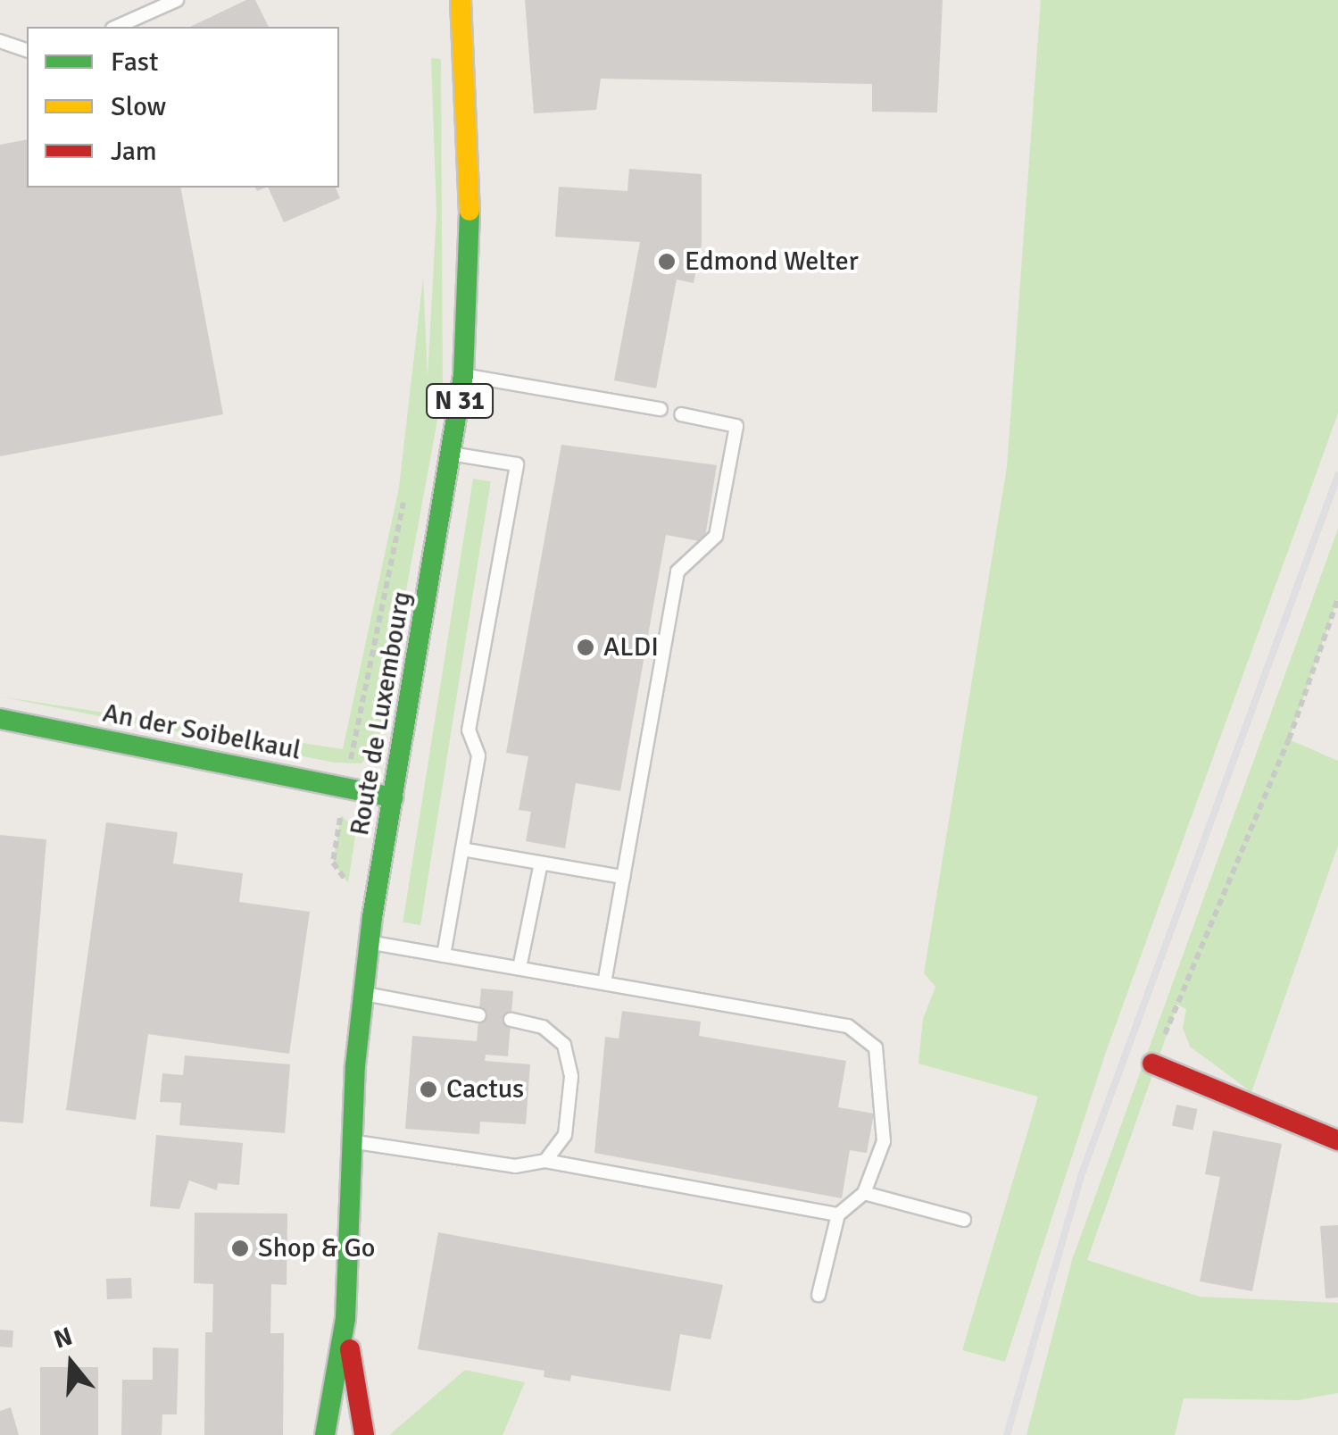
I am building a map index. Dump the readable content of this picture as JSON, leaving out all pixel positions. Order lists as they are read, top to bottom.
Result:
{
  "streets": {
    "main road": ["N 31", "Route de Luxembourg", "An der Soibelkaul"]
  },
  "crossings": [
    ["N 31", "Route de Luxembourg"],
    ["Route de Luxembourg", "An der Soibelkaul"]
  ],
  "places": [
    "Edmond Welter",
    "ALDI",
    "Cactus",
    "Shop & Go"
  ],
  "legend": ["Fast", "Slow", "Jam"],
  "north": "top"
}
